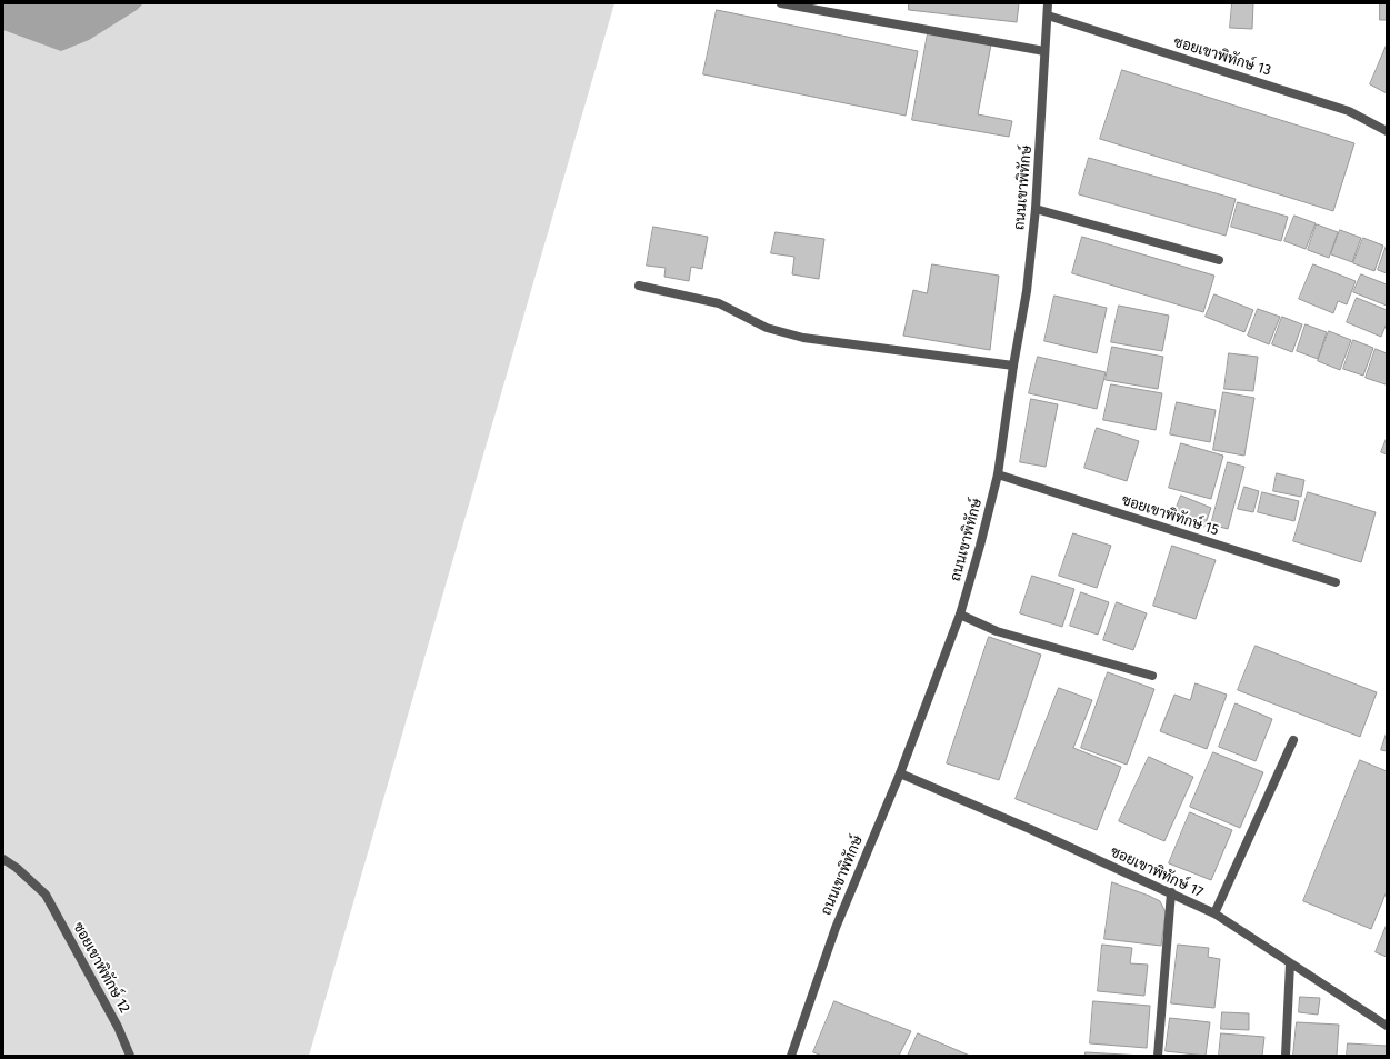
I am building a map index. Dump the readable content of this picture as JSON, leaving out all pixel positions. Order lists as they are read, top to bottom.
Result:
{
  "streets": {
    "street": [
      "ซอยเขาพิทักษ์ 13",
      "ถนนเขาพิทักษ์",
      "ซอยเขาพิทักษ์ 15",
      "ซอยเขาพิทักษ์ 17",
      "ซอยเขาพิทักษ์ 12"
    ]
  },
  "crossings": [
    ["ซอยเขาพิทักษ์ 13", "ถนนเขาพิทักษ์"],
    ["ถนนเขาพิทักษ์", "ซอยเขาพิทักษ์ 15"],
    ["ถนนเขาพิทักษ์", "ซอยเขาพิทักษ์ 17"]
  ]
}
